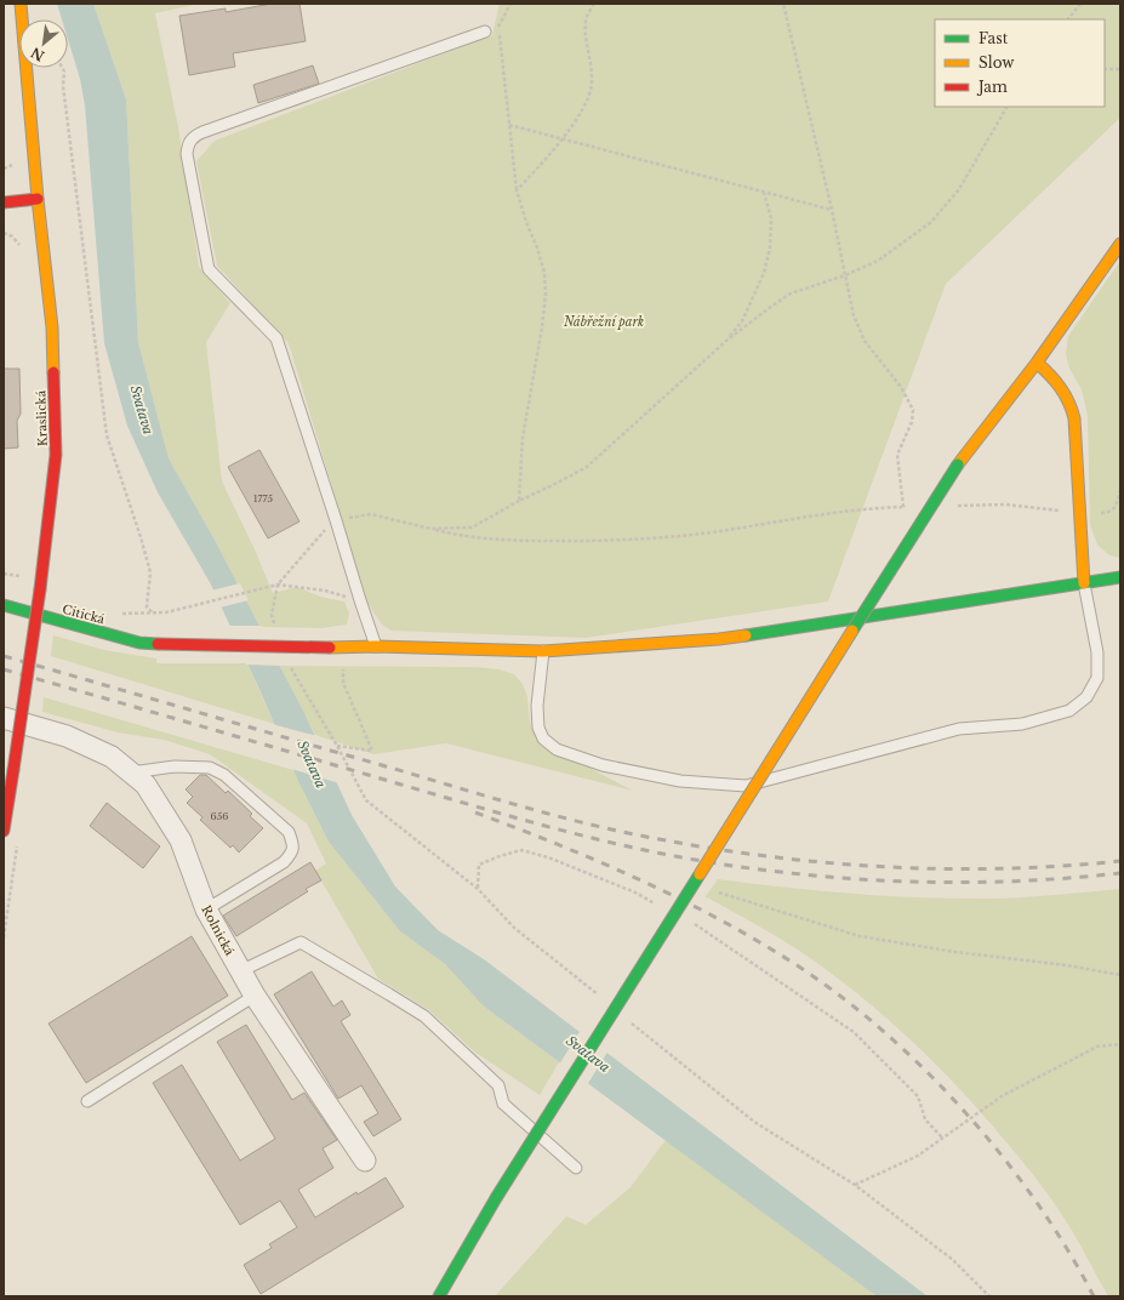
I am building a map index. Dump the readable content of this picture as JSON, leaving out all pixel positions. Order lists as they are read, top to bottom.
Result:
{
  "streets": {
    "street": ["Kraslická", "Citická", "Rolnická"]
  },
  "water": ["Svatava"],
  "parks": ["Nábřežní park"],
  "house_numbers": ["1775", "656"],
  "legend": ["Fast", "Slow", "Jam"],
  "north": "bottom left"
}
